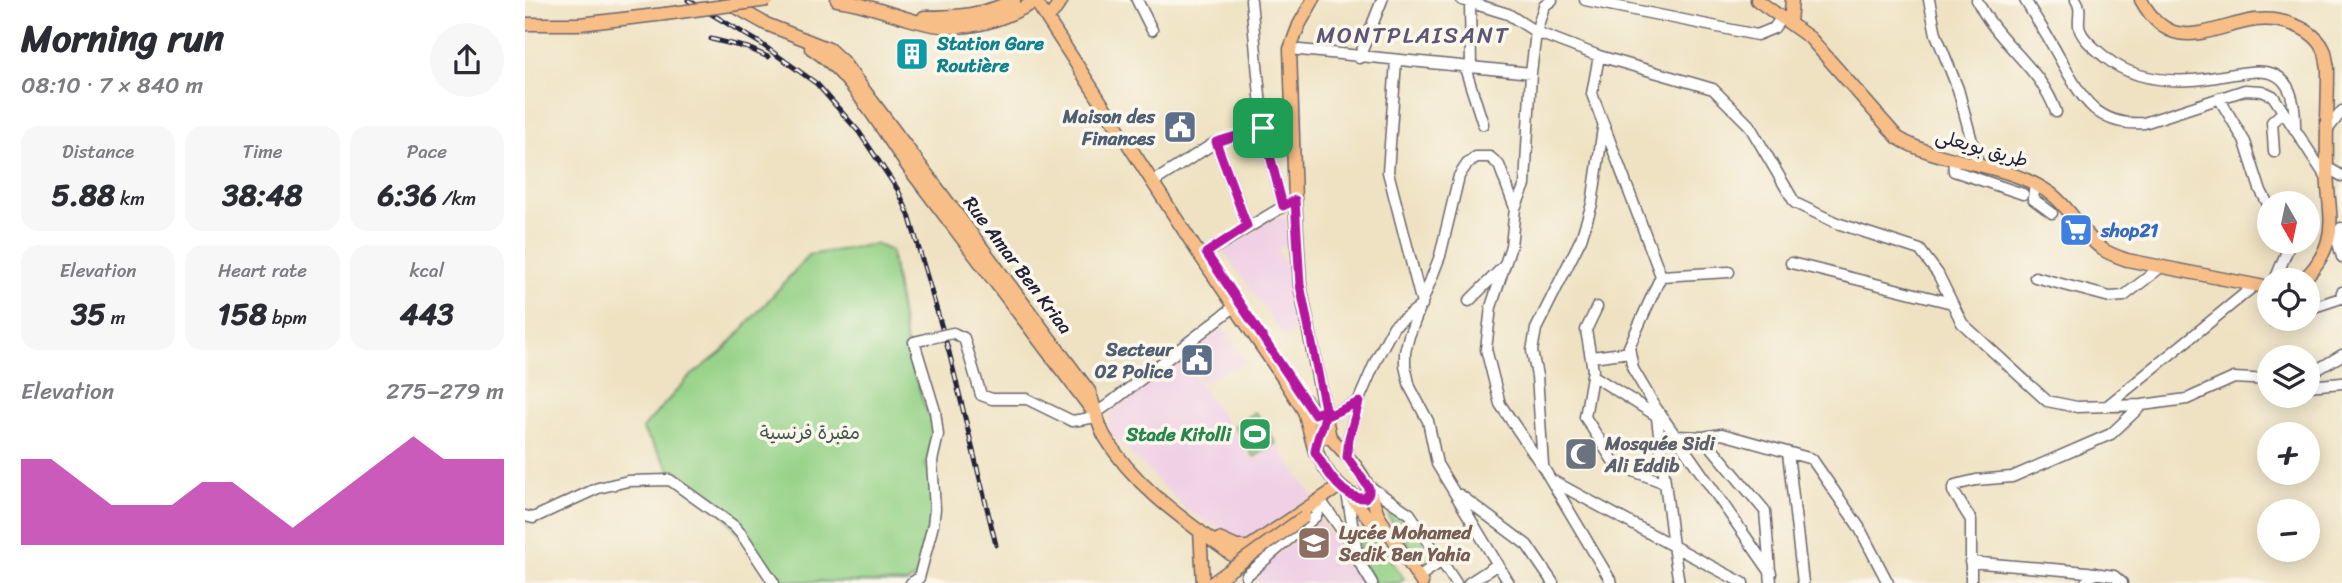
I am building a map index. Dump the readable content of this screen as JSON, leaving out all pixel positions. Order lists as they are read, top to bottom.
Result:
{
  "streets": {
    "main road": ["طريق بويعلى", "Rue Amar Ben Kriaa"]
  },
  "districts": ["MONTPLAISANT"],
  "parks": ["مقبرة فرنسية"],
  "places": {
    "building": ["Station Gare Routière"],
    "public building": ["Maison des Finances", "Secteur 02 Police"],
    "supermarket": ["shop21"],
    "sports": ["Stade Kitolli"],
    "mosque": ["Mosquée Sidi Ali Eddib"],
    "school or university": ["Lycée Mohamed Sedik Ben Yahia"]
  },
  "north": "bottom",
  "page": {
    "heading": ["Morning run", "08:10 · 7 × 840 m"],
    "stats": [
      ["Distance", "5.88 km"],
      ["Time", "38:48"],
      ["Pace", "6:36 /km"],
      ["Elevation", "35 m"],
      ["Heart rate", "158 bpm"],
      ["kcal", "443"]
    ],
    "map_buttons": ["+", "−"],
    "chart": ["Elevation", "275–279 m"]
  }
}
